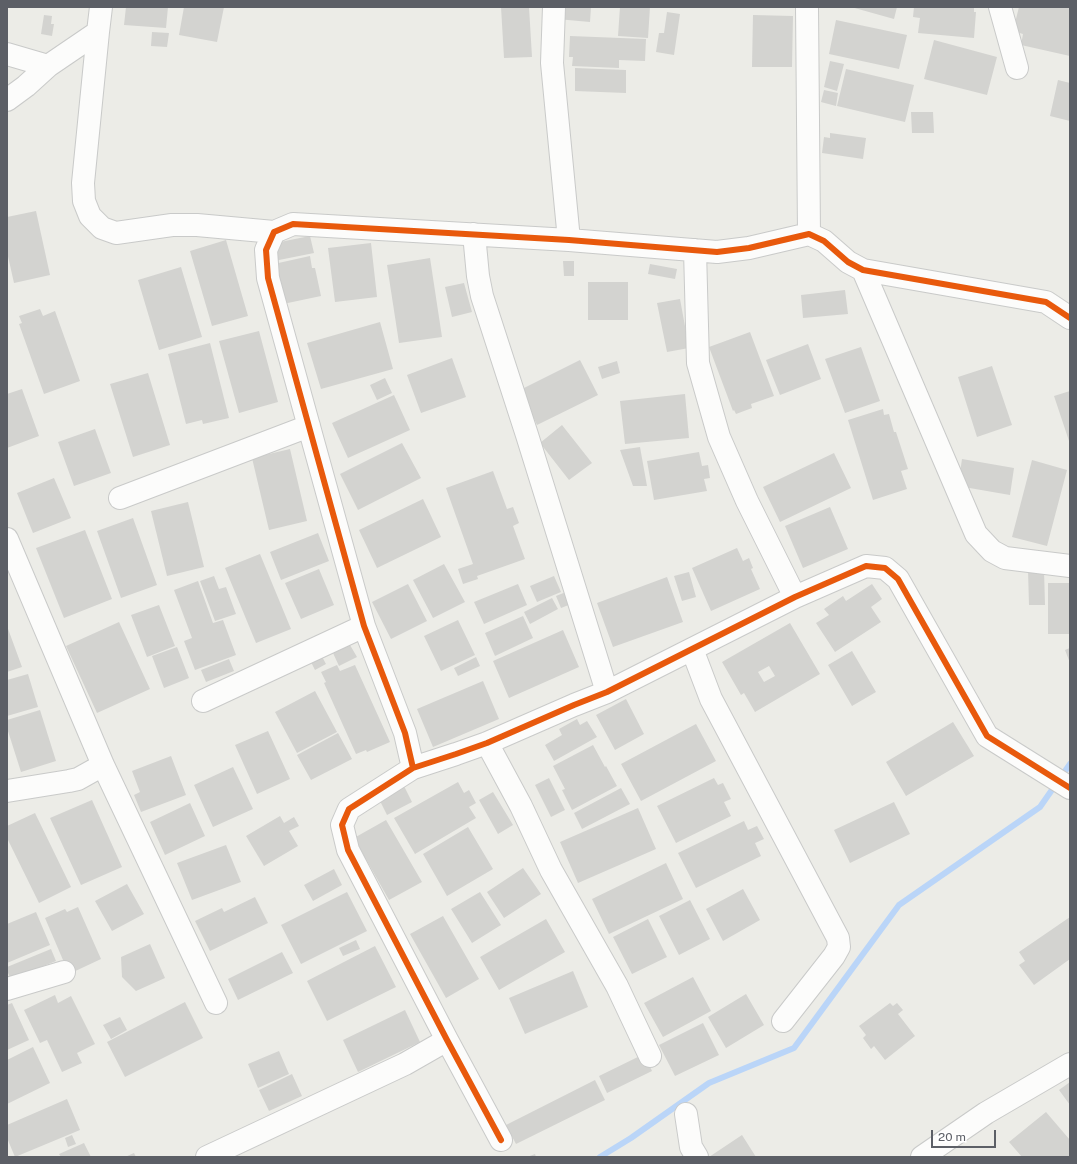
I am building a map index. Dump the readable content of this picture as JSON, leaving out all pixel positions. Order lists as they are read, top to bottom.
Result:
{
  "scale_bar": "20 m"
}
